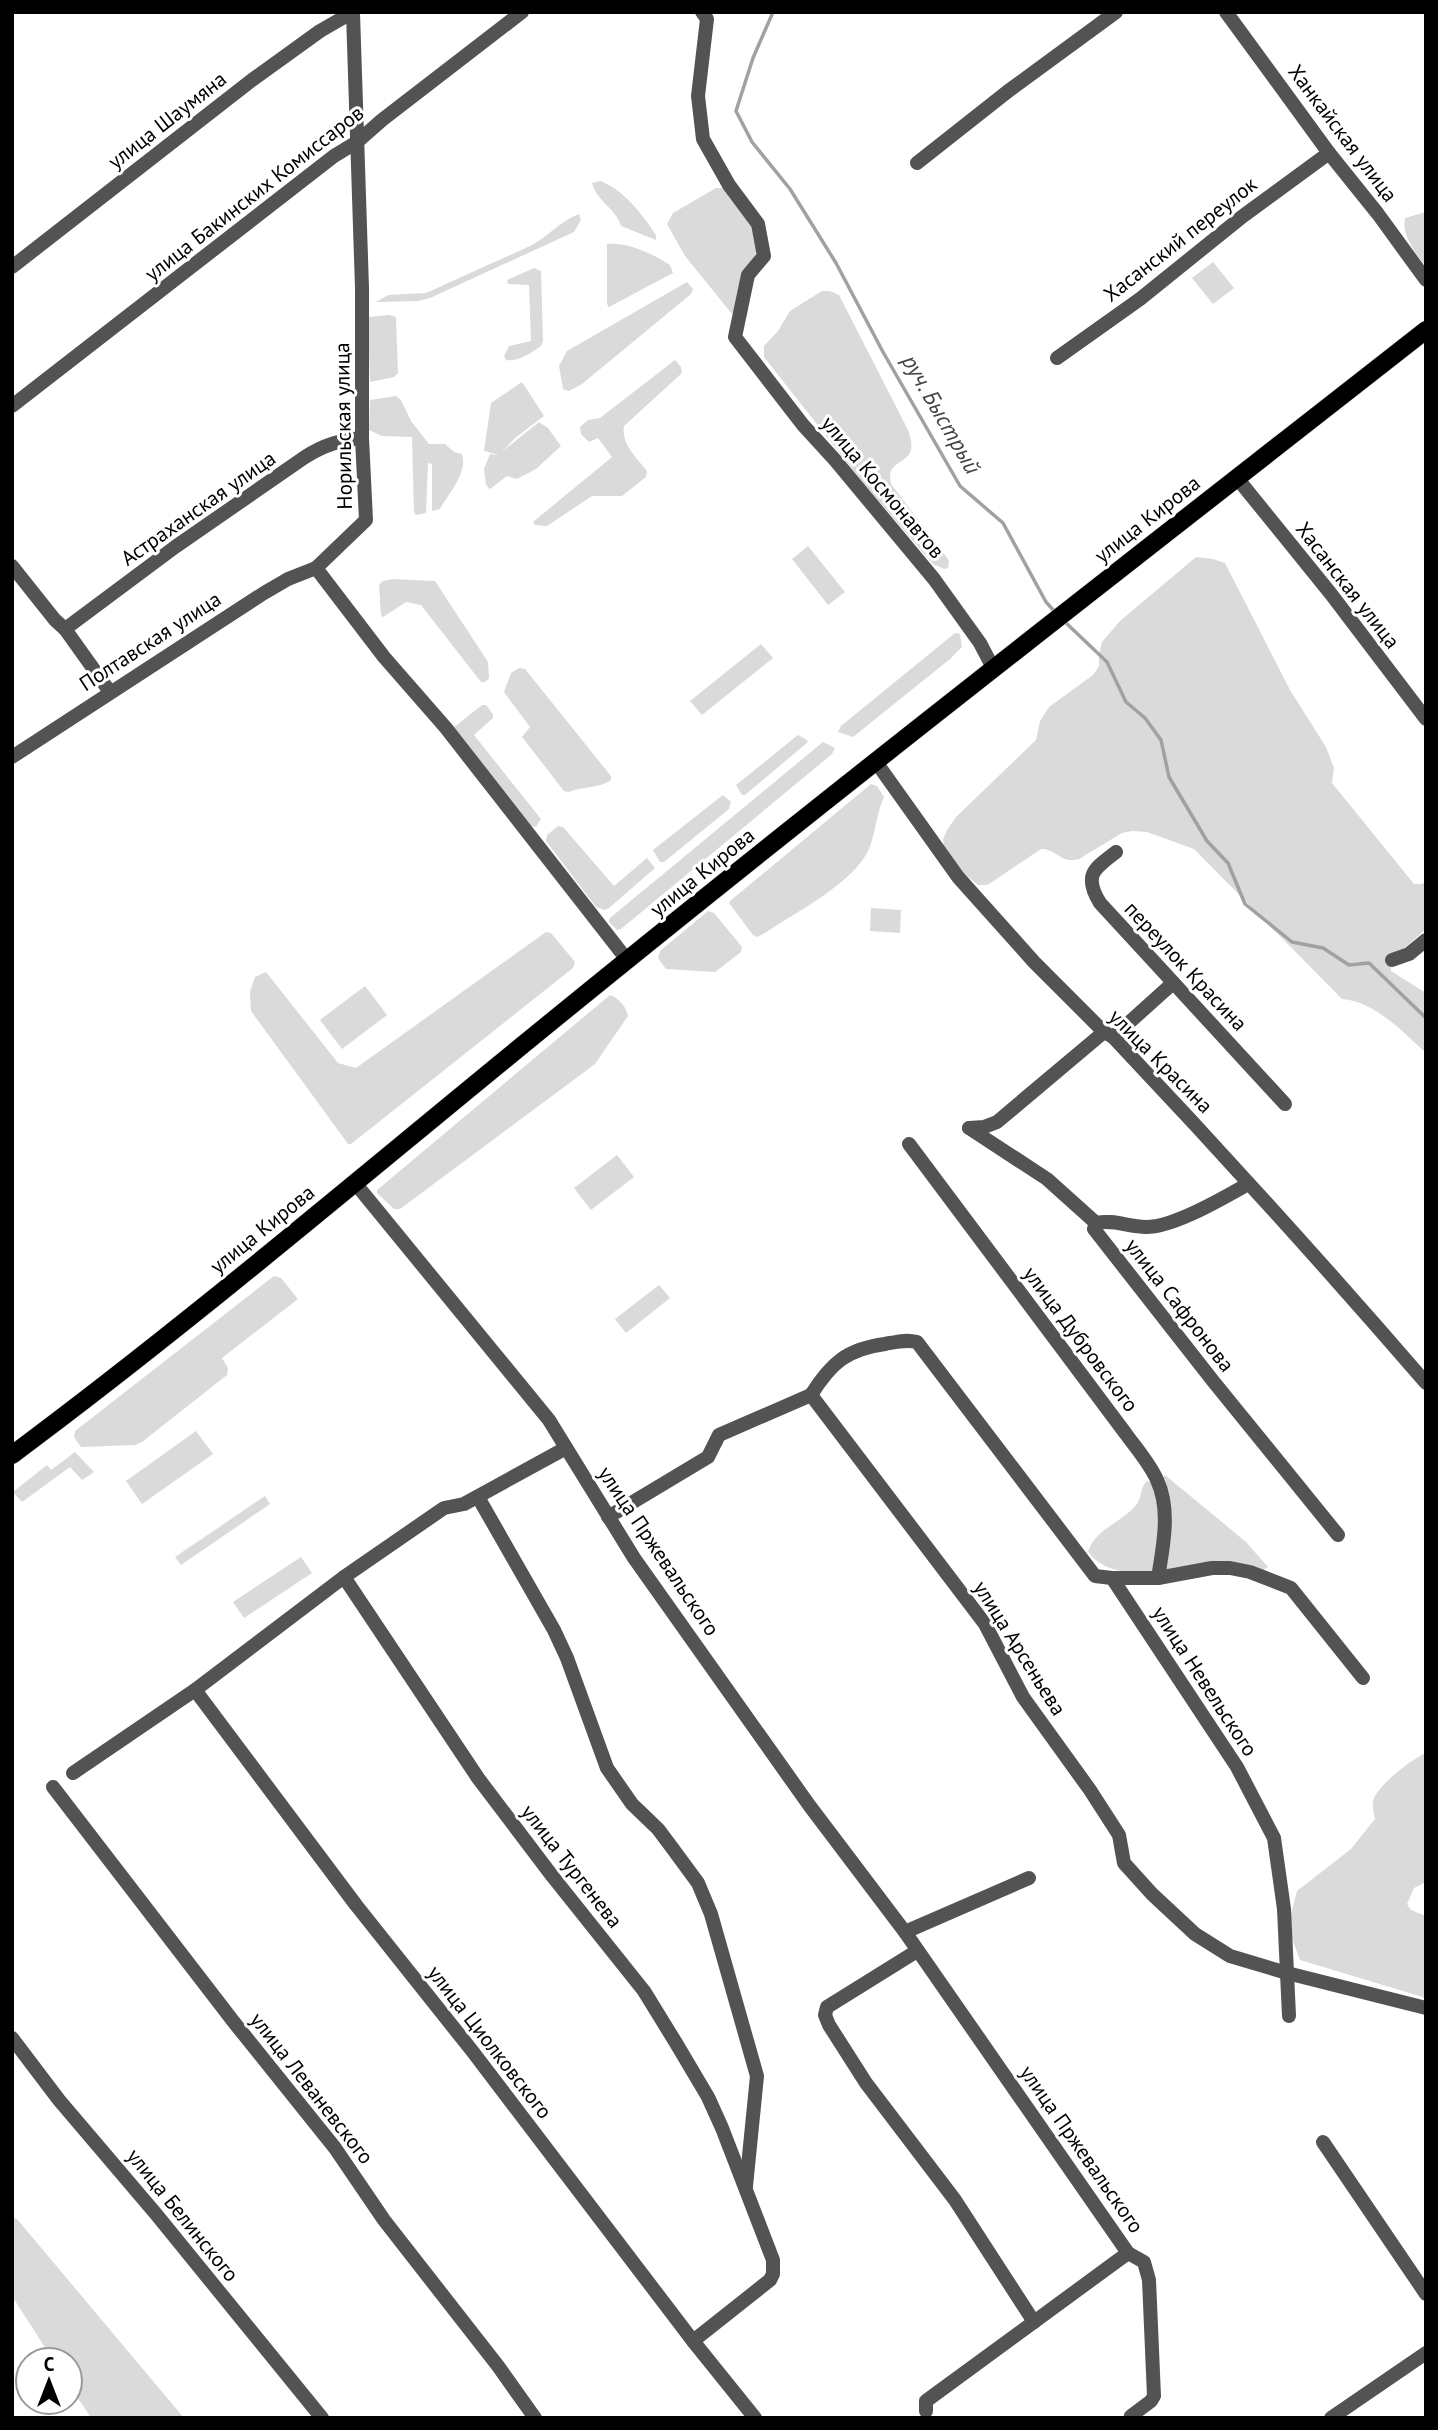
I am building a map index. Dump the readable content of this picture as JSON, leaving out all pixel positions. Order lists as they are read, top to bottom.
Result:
{
  "streets": {
    "main road": ["улица Кирова"],
    "street": [
      "улица Шаумяна",
      "Ханкайская улица",
      "улица Бакинских Комиссаров",
      "Хасанский переулок",
      "Норильская улица",
      "улица Космонавтов",
      "Астраханская улица",
      "Хасанская улица",
      "Полтавская улица",
      "переулок Красина",
      "улица Красина",
      "улица Сафронова",
      "улица Дубровского",
      "улица Пржевальского",
      "улица Арсеньева",
      "улица Невельского",
      "улица Тургенева",
      "улица Циолковского",
      "улица Леваневского",
      "улица Белинского"
    ]
  },
  "crossings": [
    ["улица Шаумяна", "Норильская улица"],
    ["Ханкайская улица", "Хасанский переулок"],
    ["улица Бакинских Комиссаров", "Норильская улица"],
    ["Норильская улица", "Астраханская улица"],
    ["Норильская улица", "Полтавская улица"],
    ["улица Космонавтов", "улица Кирова"],
    ["улица Кирова", "Хасанская улица"],
    ["улица Кирова", "улица Красина"],
    ["улица Кирова", "улица Пржевальского"],
    ["улица Красина", "улица Сафронова"],
    ["улица Арсеньева", "улица Невельского"],
    ["улица Тургенева", "улица Циолковского"]
  ],
  "water": ["руч. Быстрый"],
  "north": "top"
}
